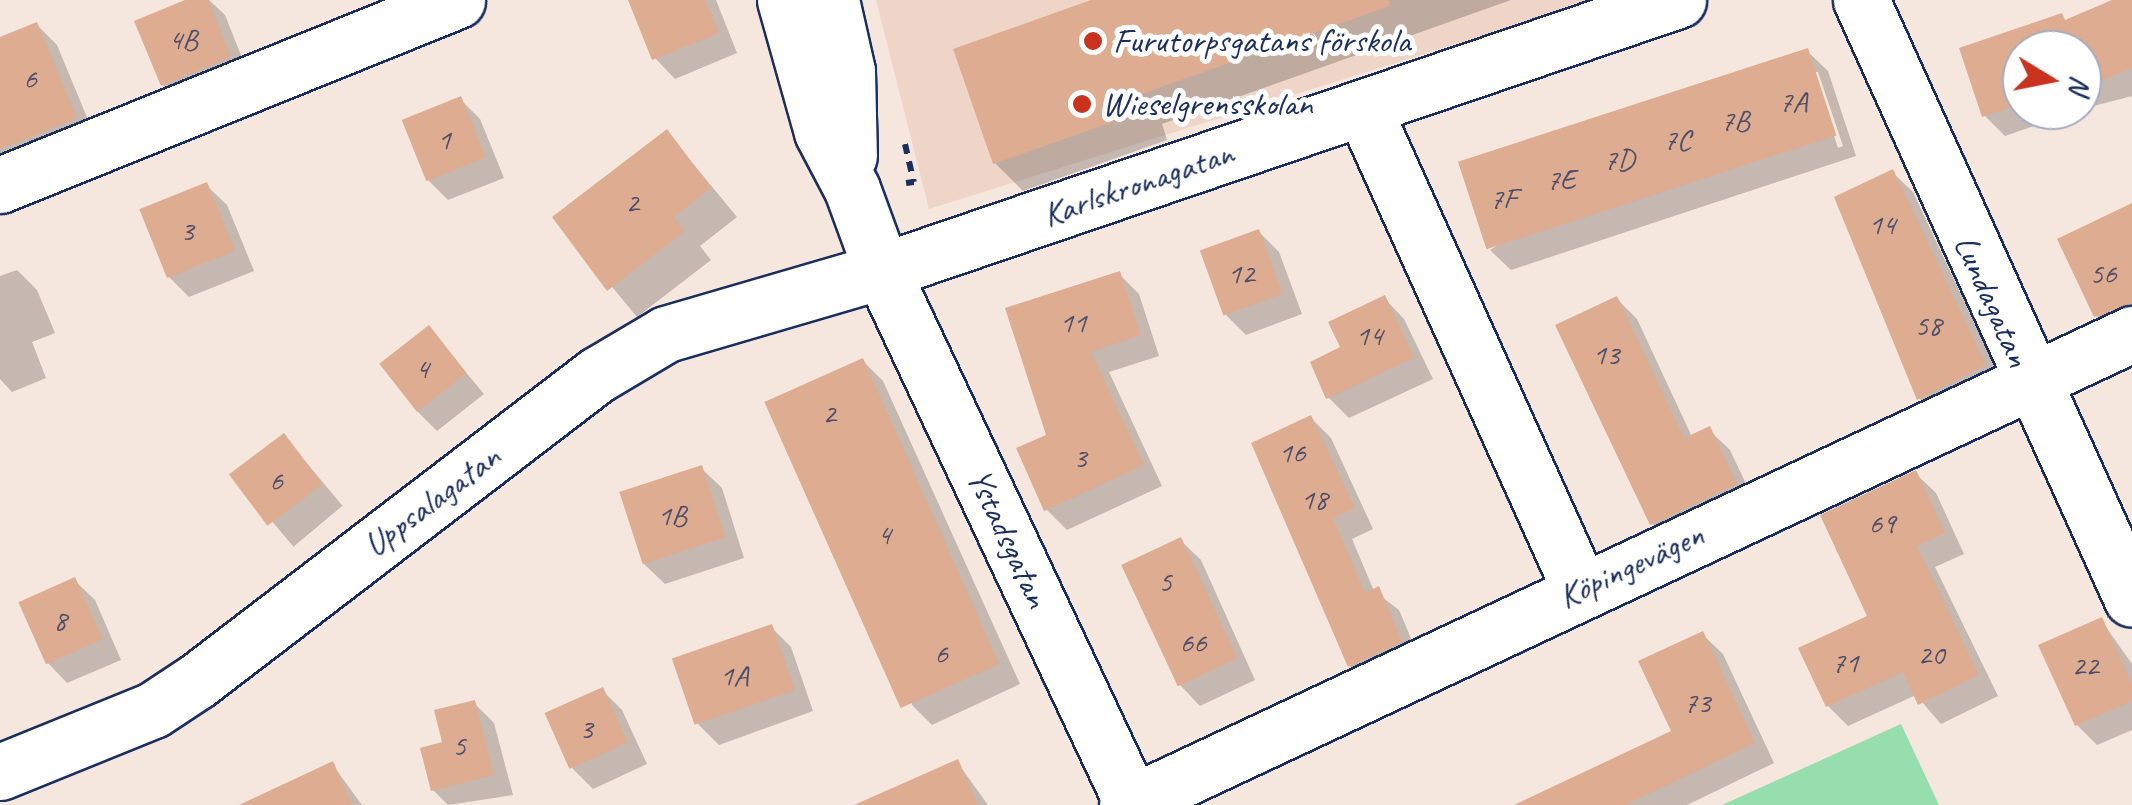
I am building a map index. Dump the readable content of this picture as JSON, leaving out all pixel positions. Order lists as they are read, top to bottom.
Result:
{
  "streets": {
    "street": [
      "Karlskronagatan",
      "Lundagatan",
      "Uppsalagatan",
      "Ystadsgatan",
      "Köpingevägen"
    ]
  },
  "crossings": [
    ["Karlskronagatan", "Uppsalagatan"],
    ["Karlskronagatan", "Ystadsgatan"],
    ["Lundagatan", "Köpingevägen"],
    ["Uppsalagatan", "Ystadsgatan"],
    ["Ystadsgatan", "Köpingevägen"]
  ],
  "places": ["Furutorpsgatans förskola", "Wieselgrensskolan"],
  "house_numbers": [
    "4B",
    "6",
    "7A",
    "7B",
    "1",
    "7C",
    "7D",
    "7E",
    "7F",
    "2",
    "14",
    "3",
    "12",
    "56",
    "11",
    "58",
    "14",
    "13",
    "4",
    "2",
    "16",
    "3",
    "6",
    "18",
    "1B",
    "69",
    "4",
    "5",
    "8",
    "66",
    "6",
    "20",
    "71",
    "22",
    "1A",
    "73",
    "3",
    "5"
  ],
  "north": "right"
}
